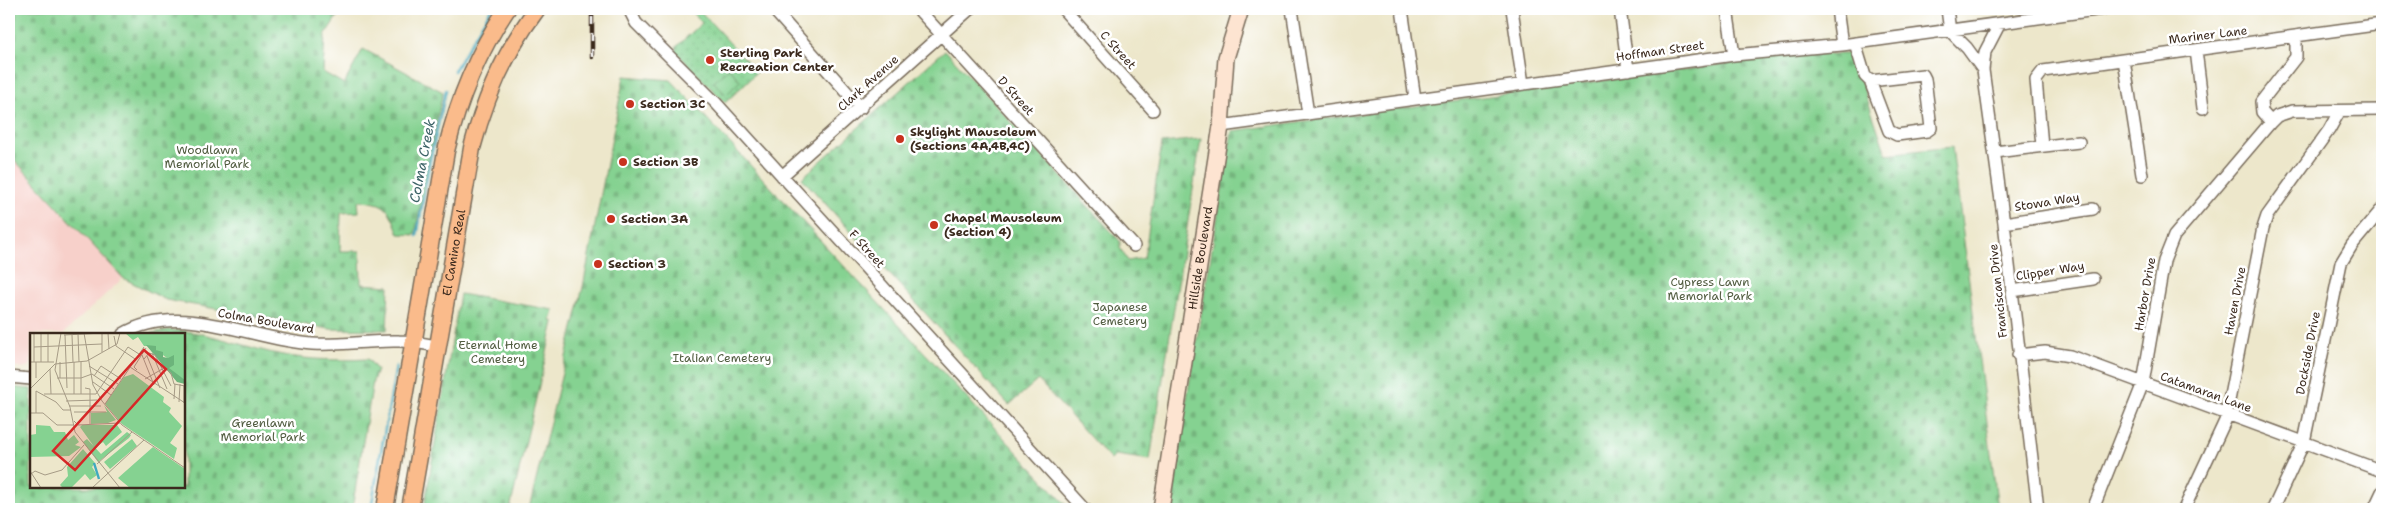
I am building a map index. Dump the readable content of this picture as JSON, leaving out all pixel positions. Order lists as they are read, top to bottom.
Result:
{
  "streets": {
    "main road": ["El Camino Real", "Hillside Boulevard"],
    "street": [
      "Mariner Lane",
      "C Street",
      "Hoffman Street",
      "Clark Avenue",
      "D Street",
      "Stowa Way",
      "F Street",
      "Clipper Way",
      "Franciscan Drive",
      "Harbor Drive",
      "Haven Drive",
      "Colma Boulevard",
      "Dockside Drive",
      "Catamaran Lane"
    ]
  },
  "crossings": [
    ["Hoffman Street", "Hillside Boulevard"],
    ["Hoffman Street", "Franciscan Drive"],
    ["Clark Avenue", "D Street"],
    ["Clark Avenue", "F Street"],
    ["Stowa Way", "Franciscan Drive"],
    ["El Camino Real", "Colma Boulevard"],
    ["Clipper Way", "Franciscan Drive"],
    ["Franciscan Drive", "Catamaran Lane"],
    ["Harbor Drive", "Catamaran Lane"],
    ["Haven Drive", "Catamaran Lane"],
    ["Dockside Drive", "Catamaran Lane"]
  ],
  "water": ["Colma Creek"],
  "parks": [
    "Woodlawn Memorial Park",
    "Cypress Lawn Memorial Park",
    "Japanese Cemetery",
    "Eternal Home Cemetery",
    "Italian Cemetery",
    "Greenlawn Memorial Park"
  ],
  "places": [
    "Sterling Park Recreation Center",
    "Section 3C",
    "Skylight Mausoleum (Sections 4A,4B,4C)",
    "Section 3B",
    "Section 3A",
    "Chapel Mausoleum (Section 4)",
    "Section 3"
  ]
}
